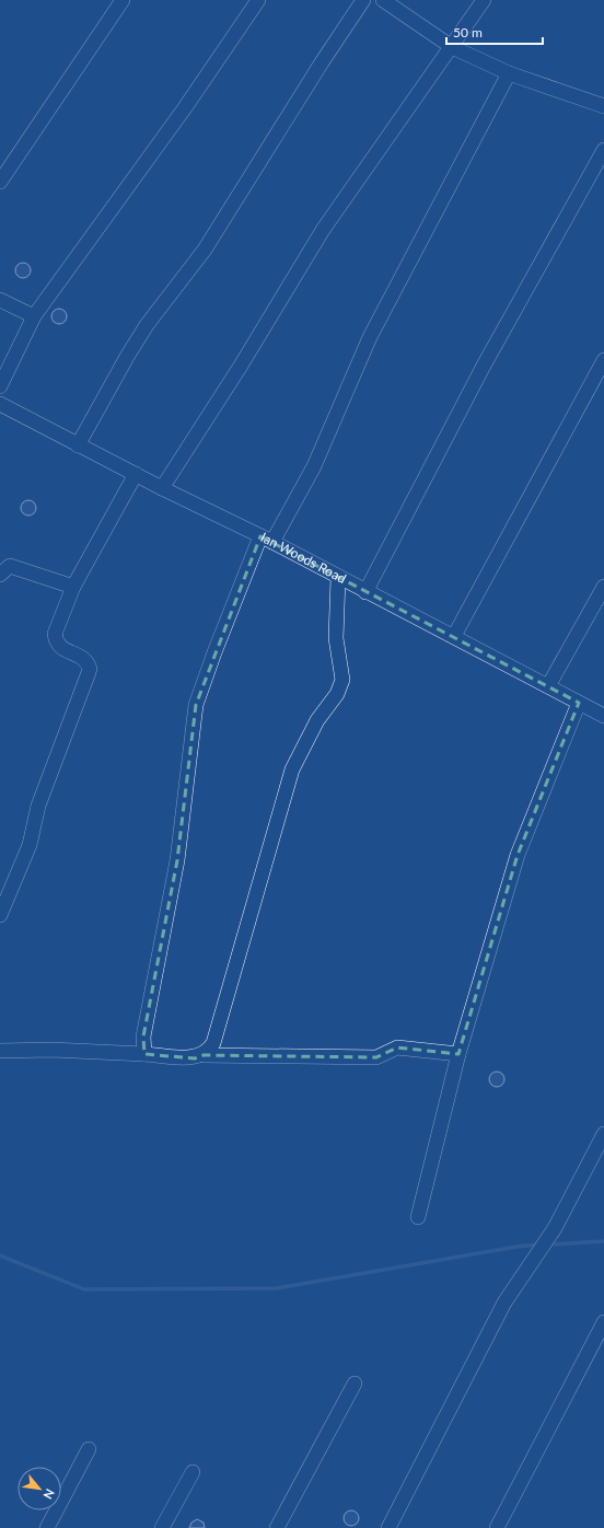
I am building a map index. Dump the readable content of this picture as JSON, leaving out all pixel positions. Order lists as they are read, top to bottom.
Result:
{
  "streets": {
    "street": ["Ian Woods Road"]
  },
  "scale_bar": "50 m",
  "north": "bottom right"
}
